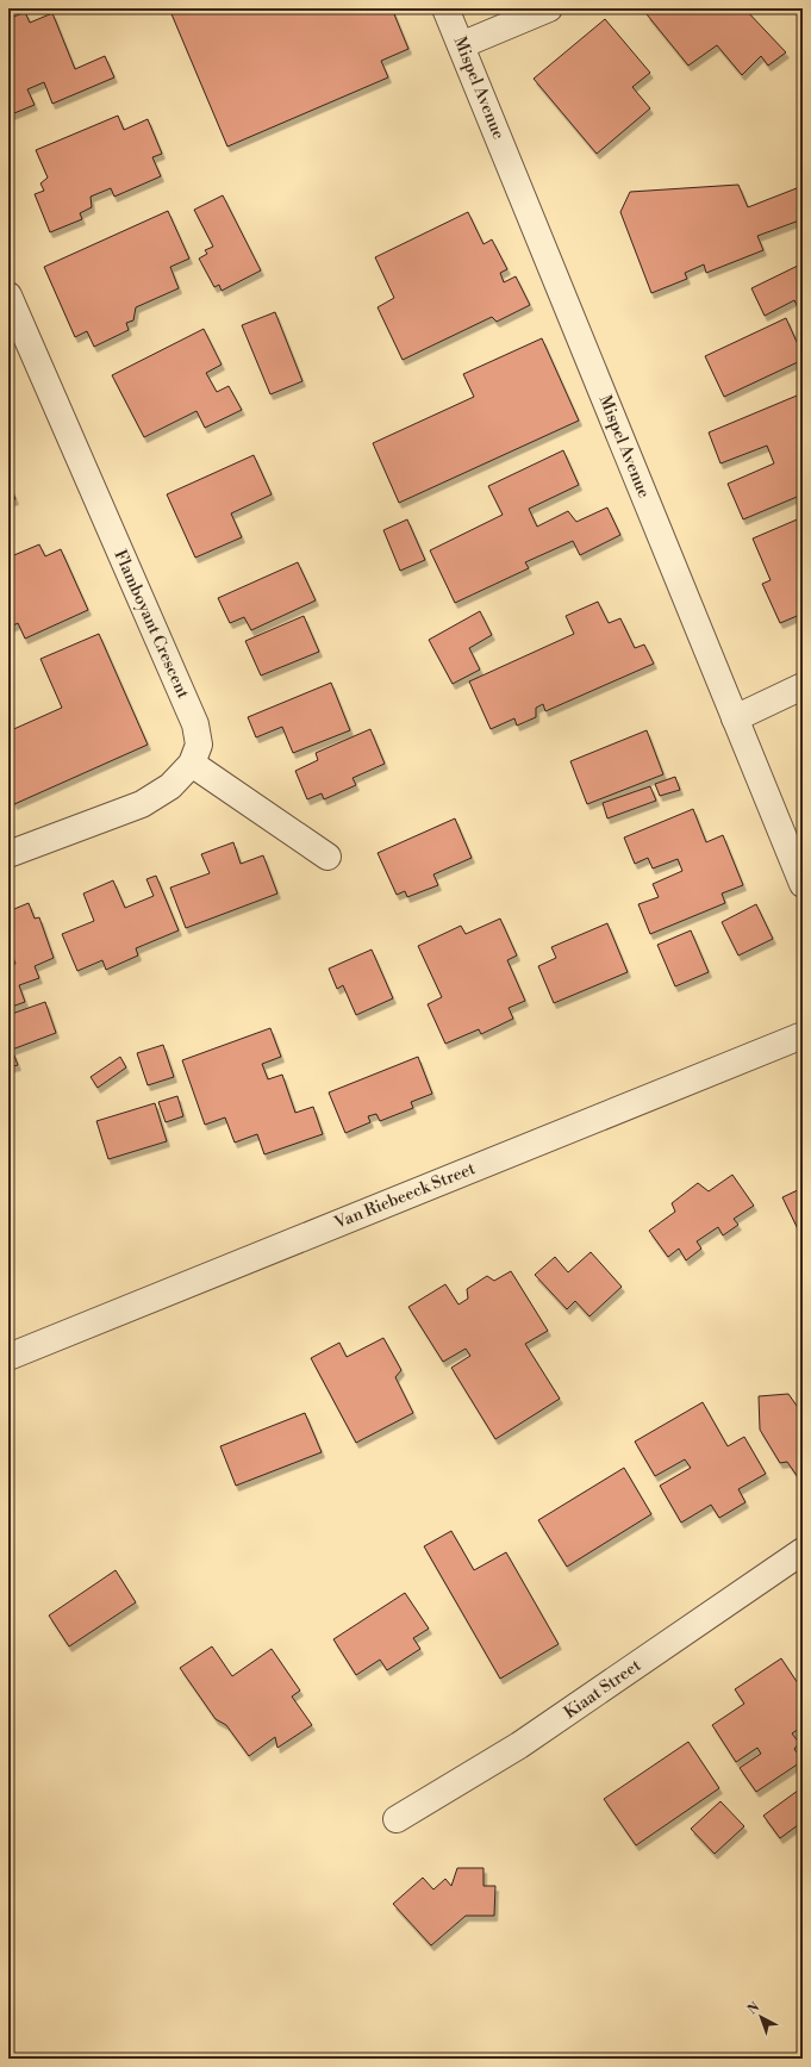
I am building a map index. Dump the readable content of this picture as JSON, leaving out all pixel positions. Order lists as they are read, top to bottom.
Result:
{
  "streets": {
    "street": [
      "Mispel Avenue",
      "Flamboyant Crescent",
      "Van Riebeeck Street",
      "Kiaat Street"
    ]
  },
  "north": "top left"
}
